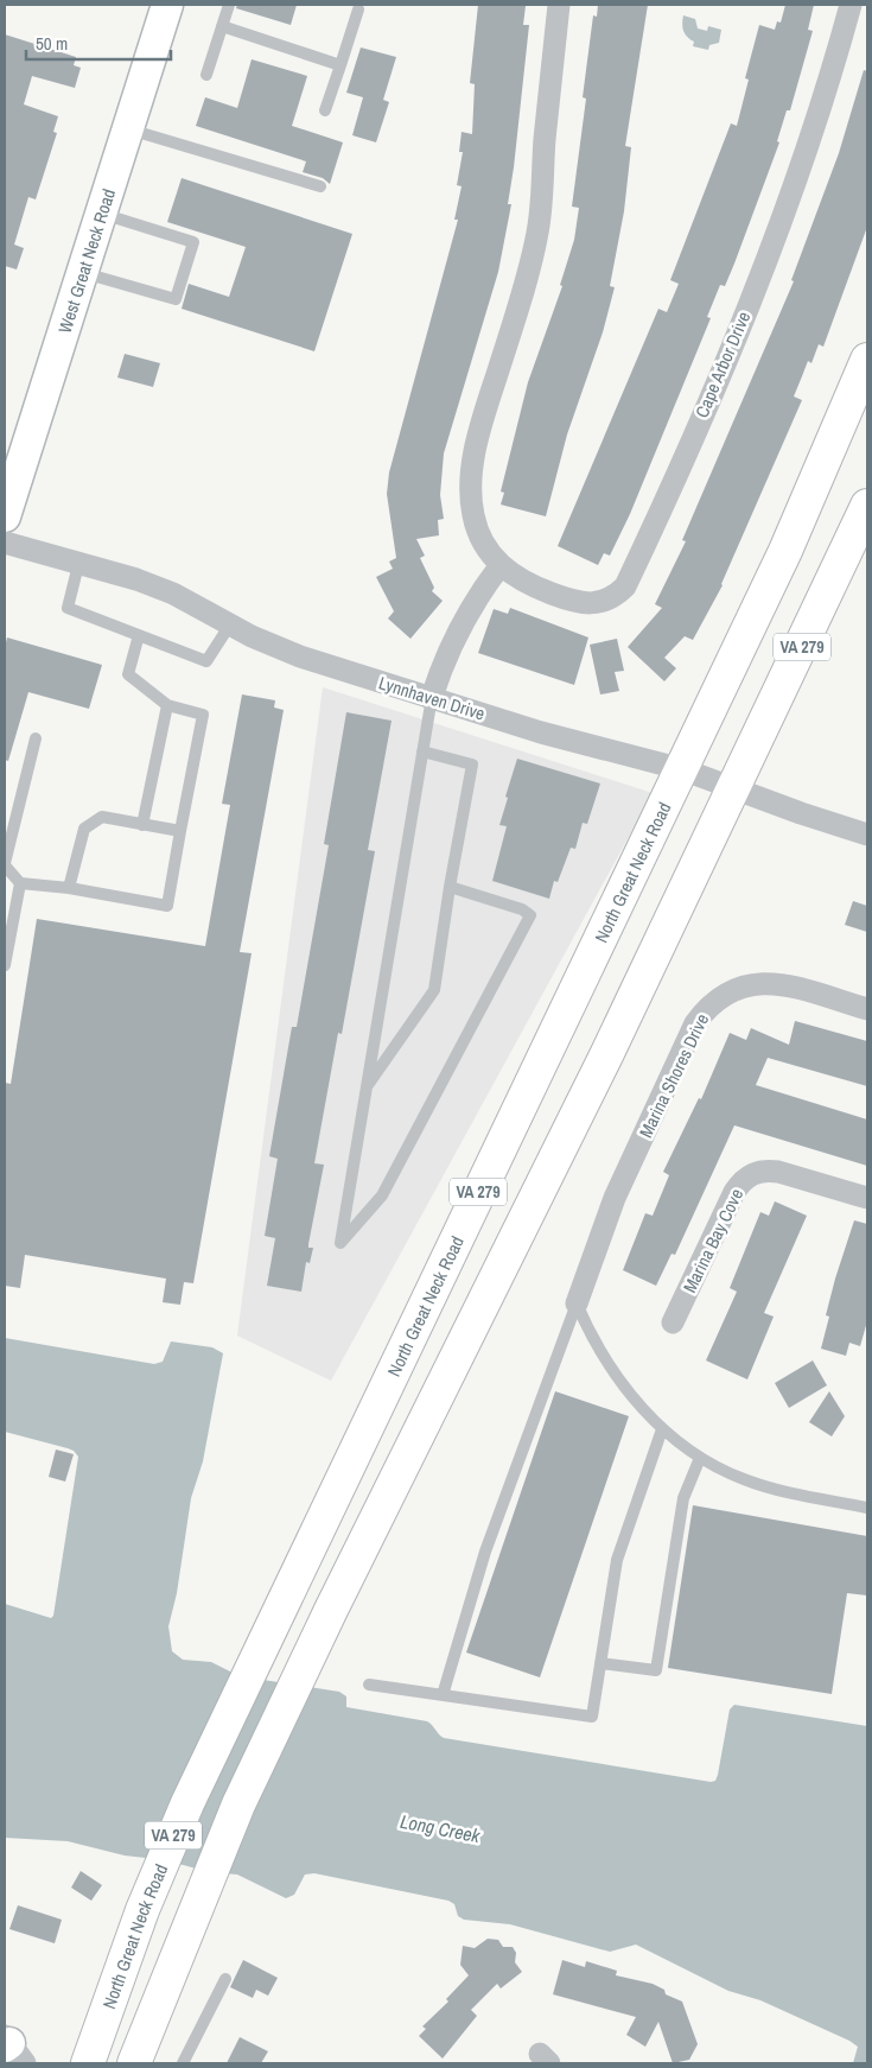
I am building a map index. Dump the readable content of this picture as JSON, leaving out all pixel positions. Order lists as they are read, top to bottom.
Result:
{
  "streets": {
    "main road": ["VA 279", "North Great Neck Road"],
    "street": [
      "West Great Neck Road",
      "Cape Arbor Drive",
      "Lynnhaven Drive",
      "Marina Shores Drive",
      "Marina Bay Cove"
    ]
  },
  "crossings": [
    ["VA 279", "Lynnhaven Drive"],
    ["Lynnhaven Drive", "North Great Neck Road"]
  ],
  "water": ["Long Creek"],
  "scale_bar": "50 m"
}
